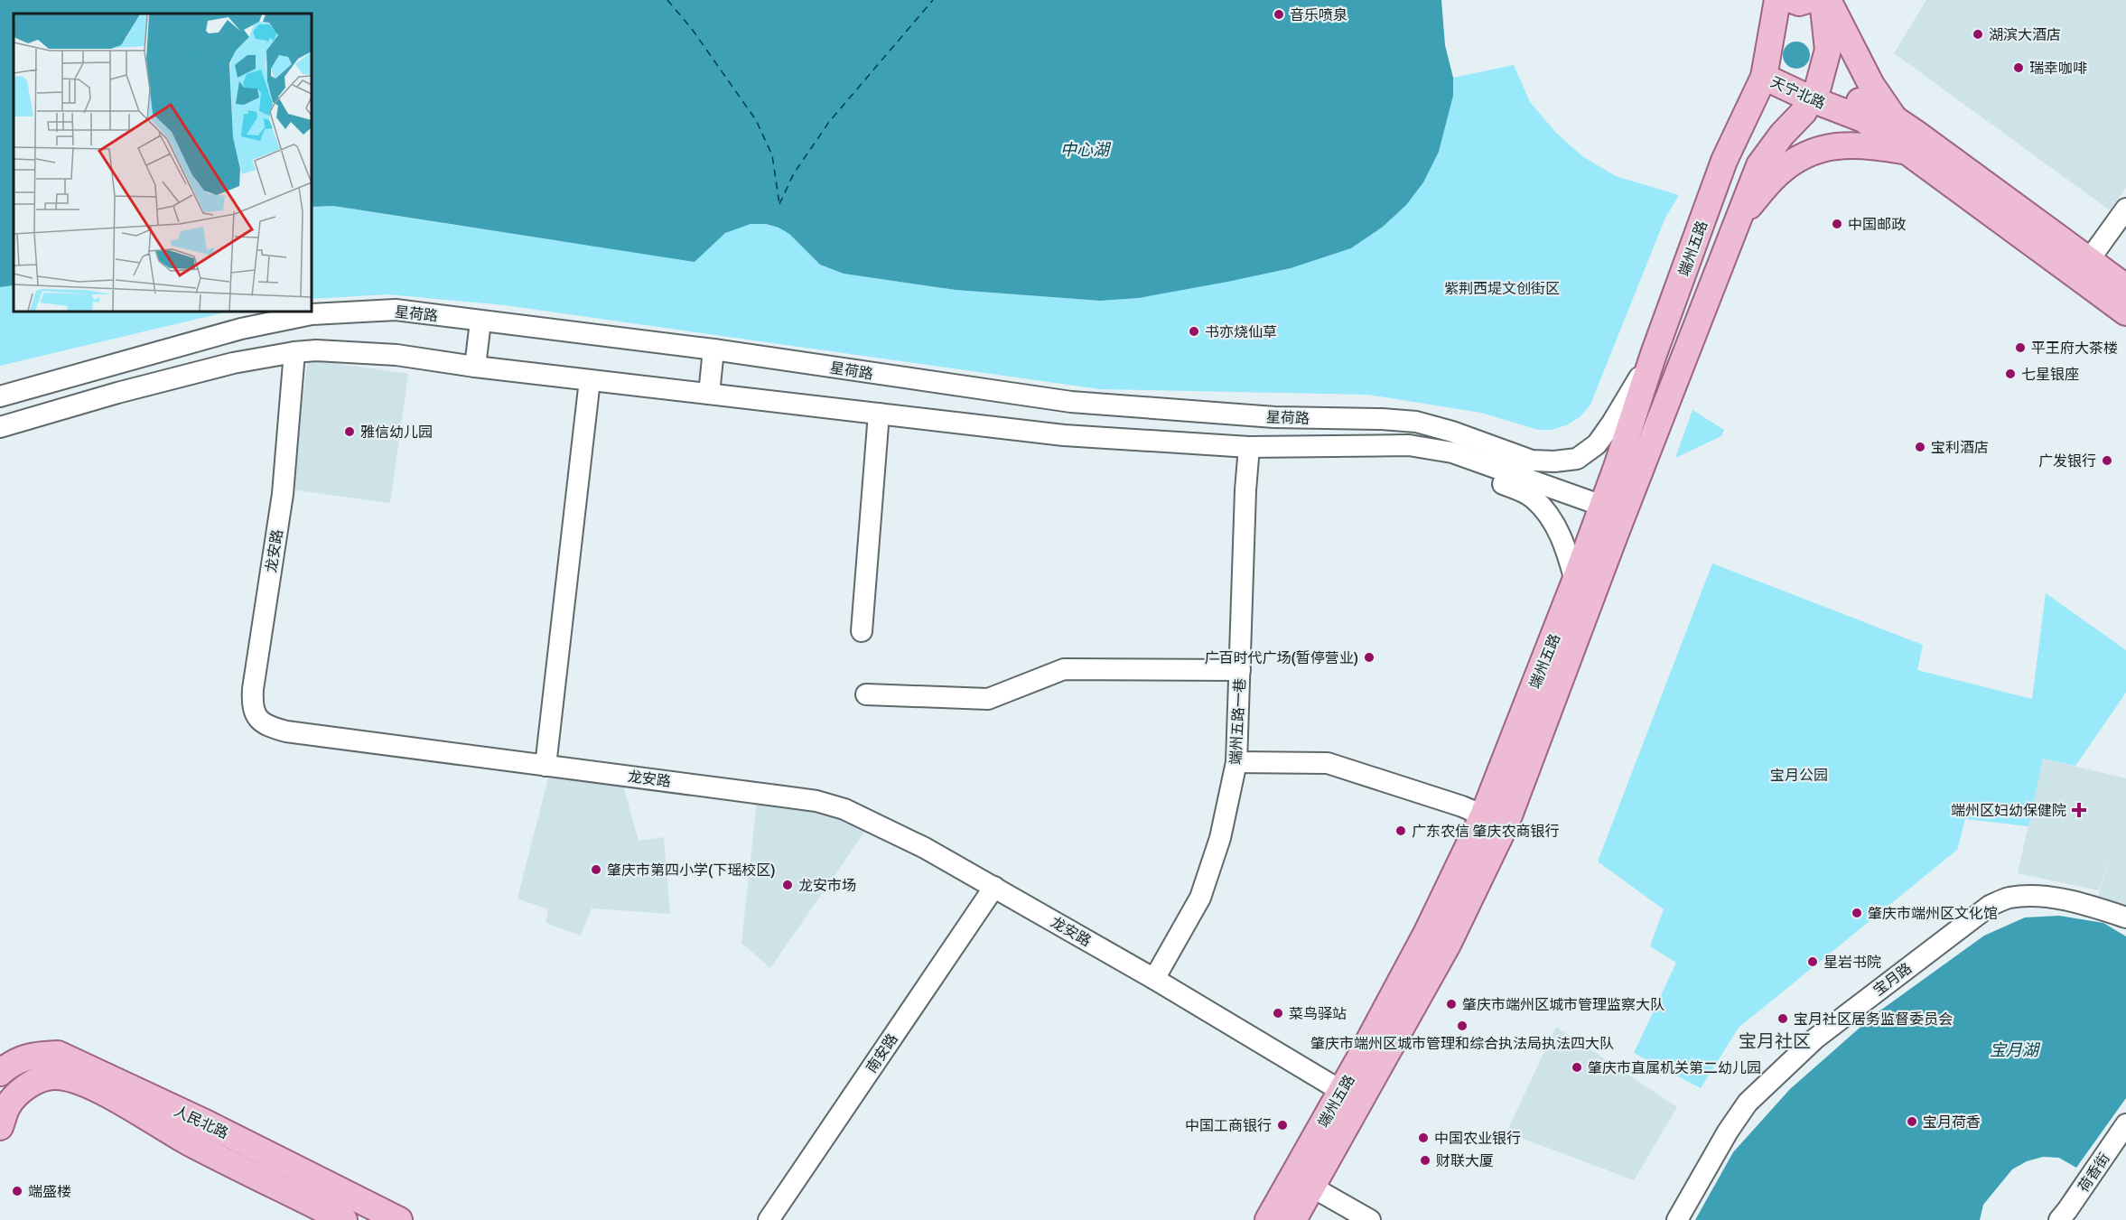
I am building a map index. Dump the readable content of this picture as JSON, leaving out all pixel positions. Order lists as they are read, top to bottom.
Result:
{
  "streets": {
    "main road": ["天宁北路", "端州五路", "人民北路"],
    "street": [
      "星荷路",
      "龙安路",
      "端州五路一巷",
      "宝月路",
      "南安路",
      "荷香街"
    ]
  },
  "crossings": [
    ["天宁北路", "端州五路"],
    ["端州五路", "星荷路"],
    ["端州五路", "龙安路"],
    ["星荷路", "龙安路"],
    ["星荷路", "端州五路一巷"],
    ["龙安路", "端州五路一巷"],
    ["龙安路", "南安路"]
  ],
  "districts": ["宝月社区"],
  "water": ["中心湖", "宝月湖"],
  "parks": ["紫荆西堤文创街区", "宝月公园"],
  "places": {
    "other": [
      "音乐喷泉",
      "湖滨大酒店",
      "瑞幸咖啡",
      "中国邮政",
      "书亦烧仙草",
      "平王府大茶楼",
      "七星银座",
      "雅信幼儿园",
      "宝利酒店",
      "广发银行",
      "广百时代广场(暂停营业)",
      "广东农信 肇庆农商银行",
      "肇庆市第四小学(下瑶校区)",
      "龙安市场",
      "肇庆市端州区文化馆",
      "星岩书院",
      "肇庆市端州区城市管理监察大队",
      "菜鸟驿站",
      "宝月社区居务监督委员会",
      "肇庆市端州区城市管理和综合执法局执法四大队",
      "肇庆市直属机关第二幼儿园",
      "宝月荷香",
      "中国工商银行",
      "中国农业银行",
      "财联大厦",
      "端盛楼"
    ],
    "health": ["端州区妇幼保健院"]
  }
}
